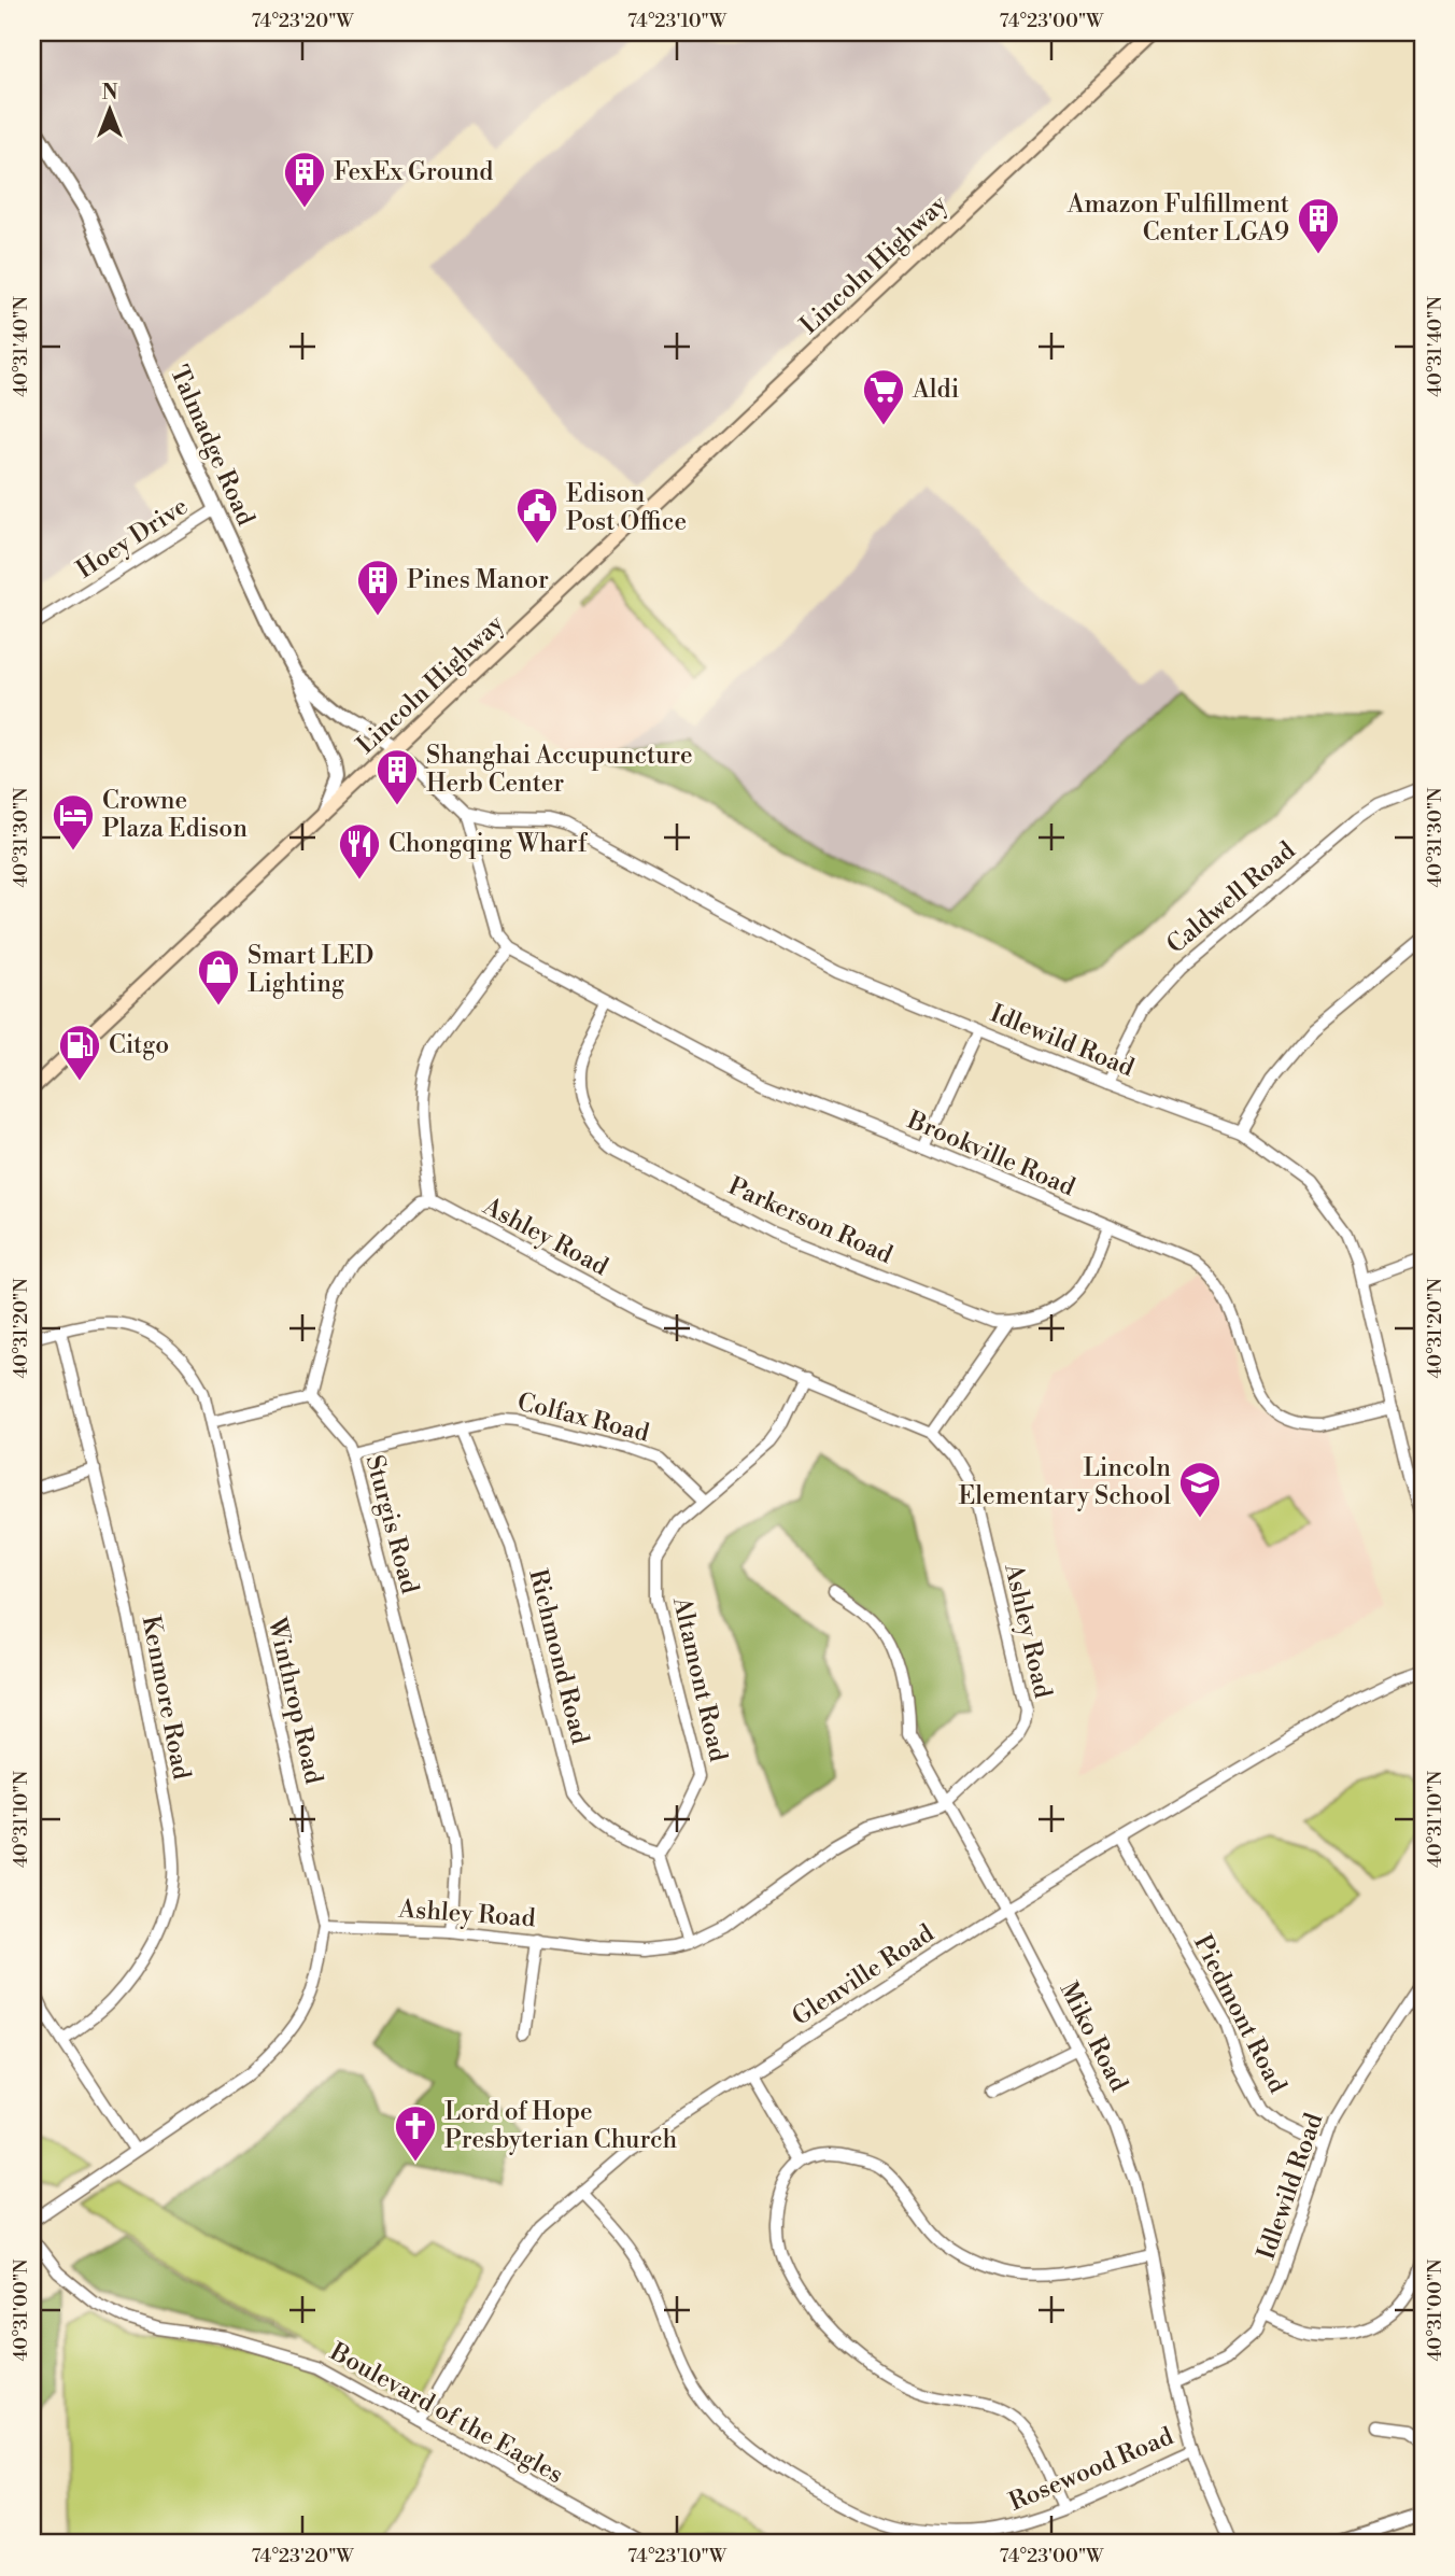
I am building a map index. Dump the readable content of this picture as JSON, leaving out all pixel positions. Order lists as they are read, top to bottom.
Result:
{
  "streets": {
    "main road": ["Lincoln Highway"],
    "street": [
      "Talmadge Road",
      "Hoey Drive",
      "Caldwell Road",
      "Idlewild Road",
      "Brookville Road",
      "Parkerson Road",
      "Ashley Road",
      "Colfax Road",
      "Sturgis Road",
      "Richmond Road",
      "Altamont Road",
      "Kenmore Road",
      "Winthrop Road",
      "Glenville Road",
      "Piedmont Road",
      "Miko Road",
      "Boulevard of the Eagles",
      "Rosewood Road"
    ]
  },
  "crossings": [
    ["Lincoln Highway", "Talmadge Road"],
    ["Talmadge Road", "Hoey Drive"],
    ["Caldwell Road", "Idlewild Road"],
    ["Idlewild Road", "Brookville Road"],
    ["Idlewild Road", "Piedmont Road"],
    ["Idlewild Road", "Miko Road"],
    ["Brookville Road", "Parkerson Road"],
    ["Ashley Road", "Sturgis Road"],
    ["Ashley Road", "Altamont Road"],
    ["Ashley Road", "Winthrop Road"],
    ["Ashley Road", "Miko Road"],
    ["Colfax Road", "Sturgis Road"],
    ["Colfax Road", "Richmond Road"],
    ["Colfax Road", "Altamont Road"],
    ["Richmond Road", "Altamont Road"],
    ["Kenmore Road", "Winthrop Road"],
    ["Glenville Road", "Piedmont Road"],
    ["Glenville Road", "Miko Road"],
    ["Glenville Road", "Boulevard of the Eagles"],
    ["Glenville Road", "Rosewood Road"],
    ["Miko Road", "Rosewood Road"]
  ],
  "places": {
    "building": [
      "FexEx Ground",
      "Amazon Fulfillment Center LGA9",
      "Pines Manor",
      "Shanghai Accupuncture Herb Center"
    ],
    "supermarket": ["Aldi"],
    "public building": ["Edison Post Office"],
    "hotel": ["Crowne Plaza Edison"],
    "restaurant": ["Chongqing Wharf"],
    "shop": ["Smart LED Lighting"],
    "fuel station": ["Citgo"],
    "school or university": ["Lincoln Elementary School"],
    "church": ["Lord of Hope Presbyterian Church"]
  },
  "north": "top",
  "coordinates": [
    "74°23'20\"W",
    "74°23'10\"W",
    "74°23'00\"W",
    "40°31'40\"N",
    "40°31'30\"N",
    "40°31'20\"N",
    "40°31'10\"N",
    "40°31'00\"N"
  ]
}
